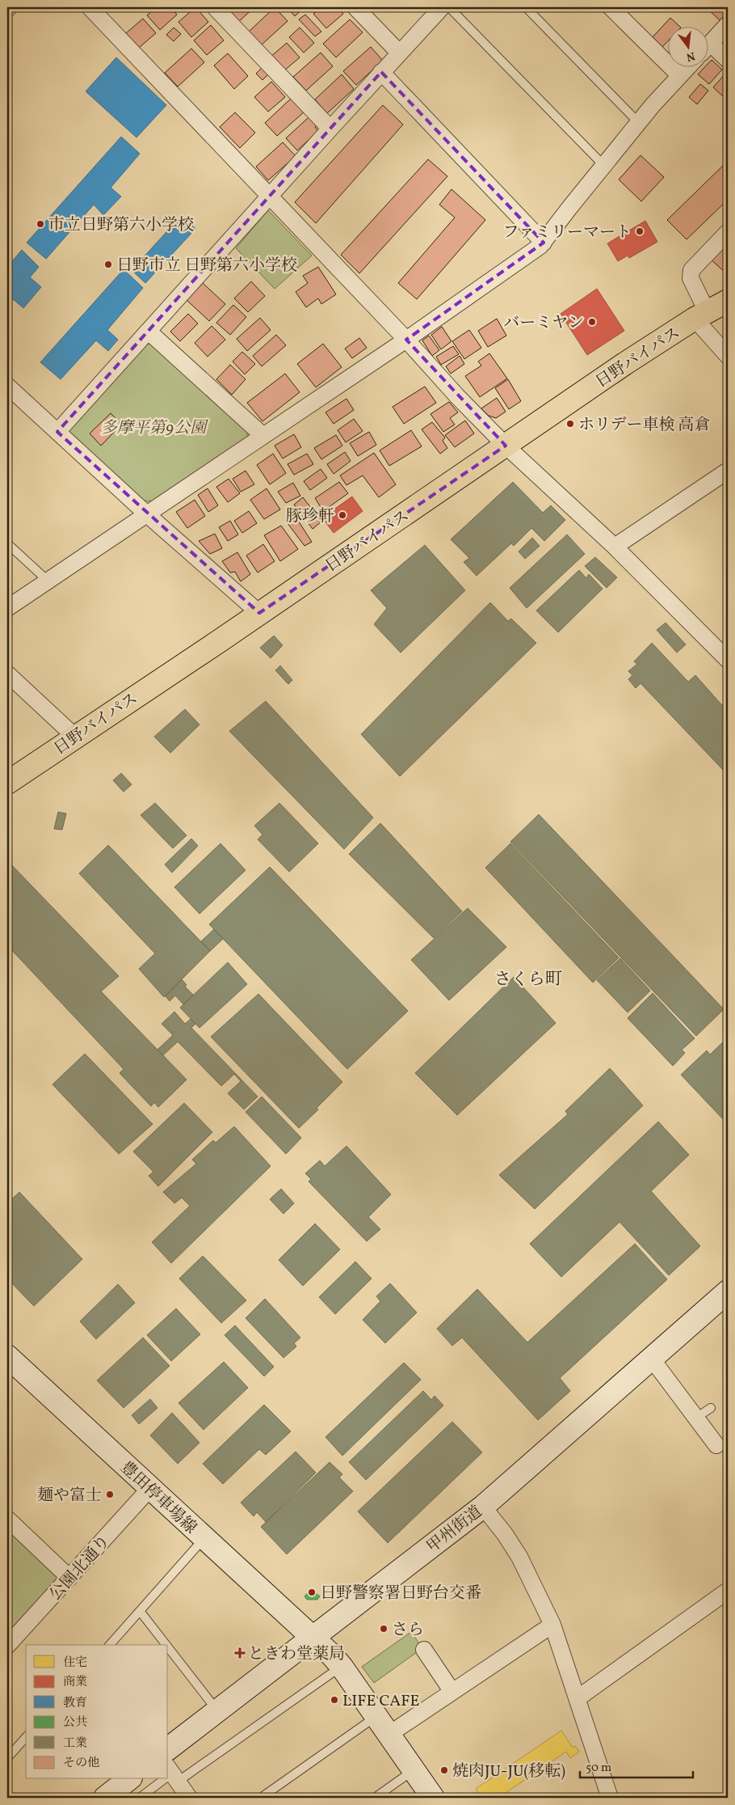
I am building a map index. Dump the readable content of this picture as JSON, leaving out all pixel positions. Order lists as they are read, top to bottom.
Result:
{
  "streets": {
    "highway": ["日野バイパス"],
    "main road": ["豊田停車場線", "甲州街道"],
    "street": ["公園北通り"]
  },
  "crossings": [
    ["豊田停車場線", "甲州街道"],
    ["豊田停車場線", "公園北通り"]
  ],
  "districts": ["さくら町"],
  "parks": ["多摩平第9公園"],
  "places": {
    "other": [
      "市立日野第六小学校",
      "ファミリーマート",
      "日野市立 日野第六小学校",
      "バーミヤン",
      "ホリデー車検 高倉",
      "豚珍軒",
      "麺や富士",
      "日野警察署日野台交番",
      "さら",
      "LIFE CAFE",
      "焼肉JU-JU(移転)"
    ],
    "health": ["ときわ堂薬局"]
  },
  "legend": [
    "住宅",
    "商業",
    "教育",
    "公共",
    "工業",
    "その他"
  ],
  "scale_bar": "50 m",
  "north": "bottom"
}
